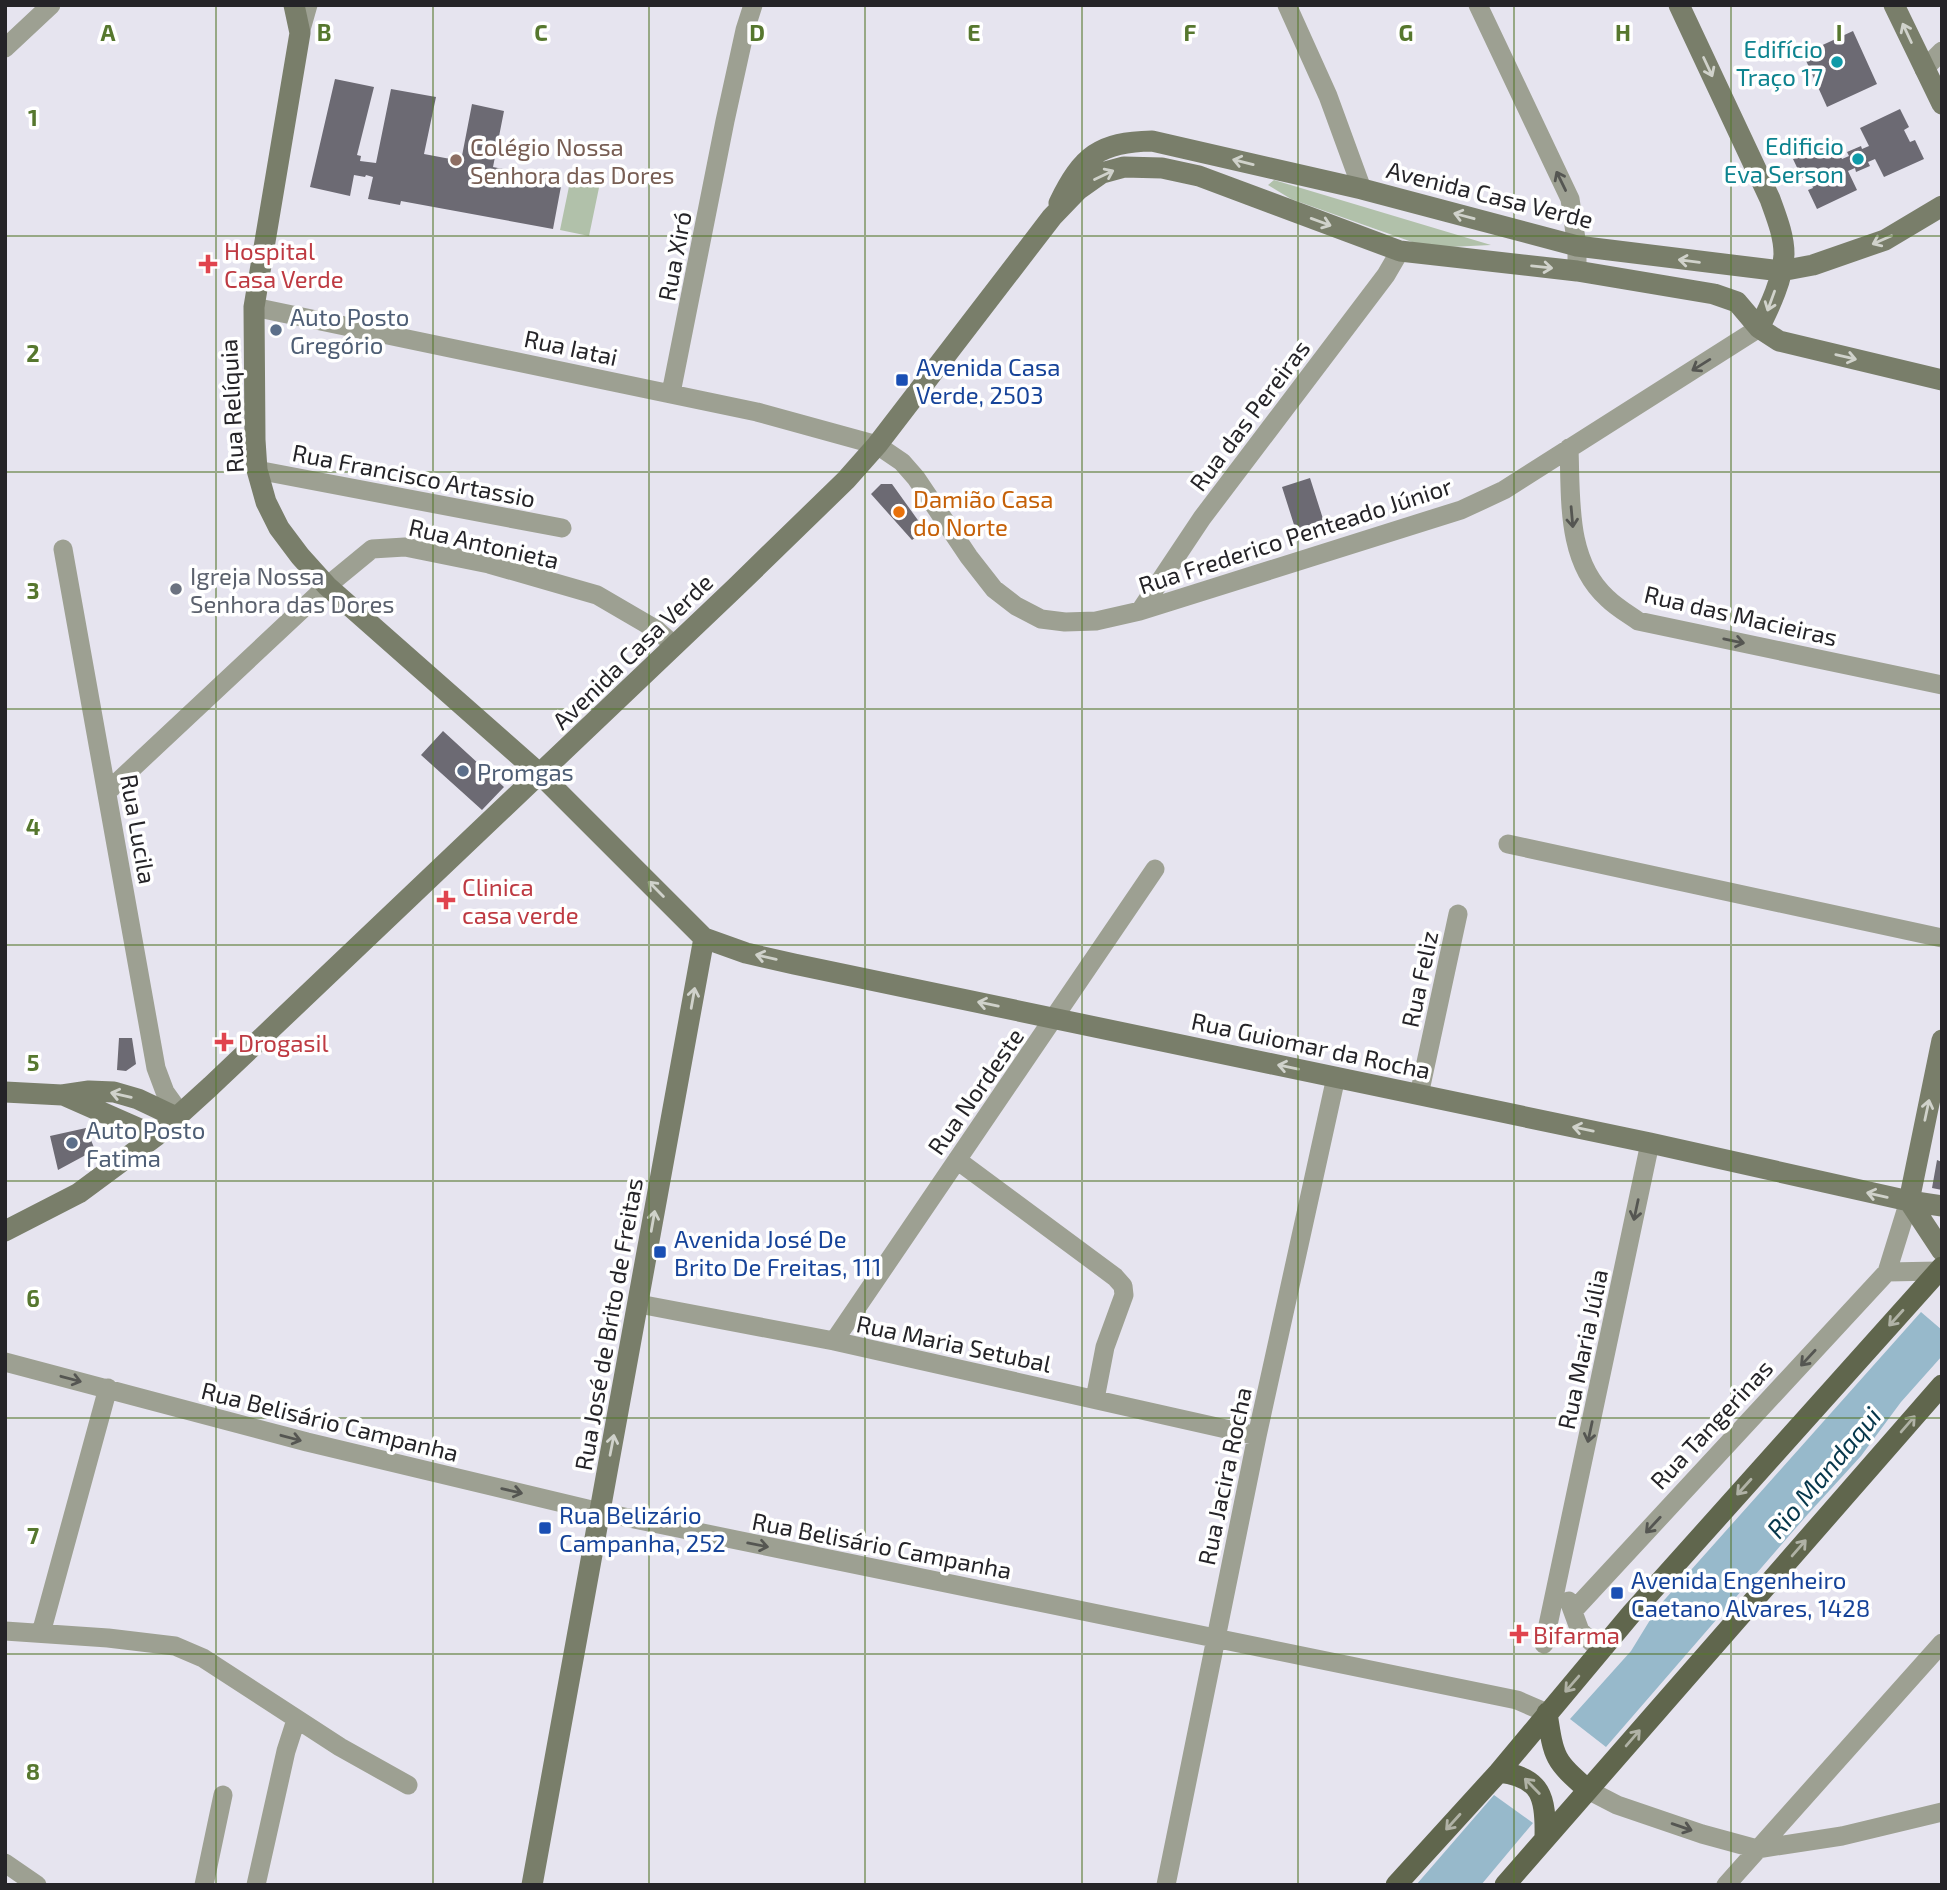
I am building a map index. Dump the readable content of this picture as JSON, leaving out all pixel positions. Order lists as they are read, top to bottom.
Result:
{
  "streets": {
    "street": [
      "Avenida Casa Verde",
      "Rua Xiró",
      "Rua Iatai",
      "Rua Relíquia",
      "Rua das Pereiras",
      "Rua Francisco Artassio",
      "Rua Frederico Penteado Júnior",
      "Rua Antonieta",
      "Rua das Macieiras",
      "Rua Lucila",
      "Rua Feliz",
      "Rua Guiomar da Rocha",
      "Rua Nordeste",
      "Rua José de Brito de Freitas",
      "Rua Maria Setubal",
      "Rua Maria Júlia",
      "Rua Belisário Campanha",
      "Rua Tangerinas",
      "Rua Jacira Rocha"
    ]
  },
  "crossings": [
    ["Avenida Casa Verde", "Rua Iatai"],
    ["Avenida Casa Verde", "Rua Relíquia"],
    ["Avenida Casa Verde", "Rua das Pereiras"],
    ["Avenida Casa Verde", "Rua Frederico Penteado Júnior"],
    ["Avenida Casa Verde", "Rua Antonieta"],
    ["Avenida Casa Verde", "Rua Lucila"],
    ["Rua Xiró", "Rua Iatai"],
    ["Rua Iatai", "Rua Relíquia"],
    ["Rua Iatai", "Rua Frederico Penteado Júnior"],
    ["Rua Relíquia", "Rua Francisco Artassio"],
    ["Rua Relíquia", "Rua Antonieta"],
    ["Rua Relíquia", "Rua Guiomar da Rocha"],
    ["Rua Relíquia", "Rua José de Brito de Freitas"],
    ["Rua das Pereiras", "Rua Frederico Penteado Júnior"],
    ["Rua Frederico Penteado Júnior", "Rua das Macieiras"],
    ["Rua Antonieta", "Rua Lucila"],
    ["Rua Feliz", "Rua Guiomar da Rocha"],
    ["Rua Guiomar da Rocha", "Rua Nordeste"],
    ["Rua Guiomar da Rocha", "Rua José de Brito de Freitas"],
    ["Rua Guiomar da Rocha", "Rua Maria Júlia"],
    ["Rua Guiomar da Rocha", "Rua Tangerinas"],
    ["Rua Guiomar da Rocha", "Rua Jacira Rocha"],
    ["Rua Nordeste", "Rua Maria Setubal"],
    ["Rua José de Brito de Freitas", "Rua Maria Setubal"],
    ["Rua José de Brito de Freitas", "Rua Belisário Campanha"],
    ["Rua Maria Setubal", "Rua Jacira Rocha"],
    ["Rua Maria Júlia", "Rua Tangerinas"],
    ["Rua Belisário Campanha", "Rua Jacira Rocha"]
  ],
  "one_way": [
    "Rua das Macieiras",
    "Rua Guiomar da Rocha",
    "Rua José de Brito de Freitas",
    "Rua Maria Júlia",
    "Rua Belisário Campanha"
  ],
  "water": ["Rio Mandaqui"],
  "places": {
    "other": [
      "Edifício Traço 17",
      "Edificio Eva Serson",
      "Colégio Nossa Senhora das Dores",
      "Auto Posto Gregório",
      "Damião Casa do Norte",
      "Igreja Nossa Senhora das Dores",
      "Promgas",
      "Auto Posto Fatima"
    ],
    "health": [
      "Hospital Casa Verde",
      "Clinica casa verde",
      "Drogasil",
      "Bifarma"
    ],
    "transit": [
      "Avenida Casa Verde, 2503",
      "Avenida José De Brito De Freitas, 111",
      "Rua Belizário Campanha, 252",
      "Avenida Engenheiro Caetano Alvares, 1428"
    ]
  },
  "grid": {
    "columns": [
      "A",
      "B",
      "C",
      "D",
      "E",
      "F",
      "G",
      "H",
      "I"
    ],
    "rows": [
      "1",
      "2",
      "3",
      "4",
      "5",
      "6",
      "7",
      "8"
    ]
  }
}
